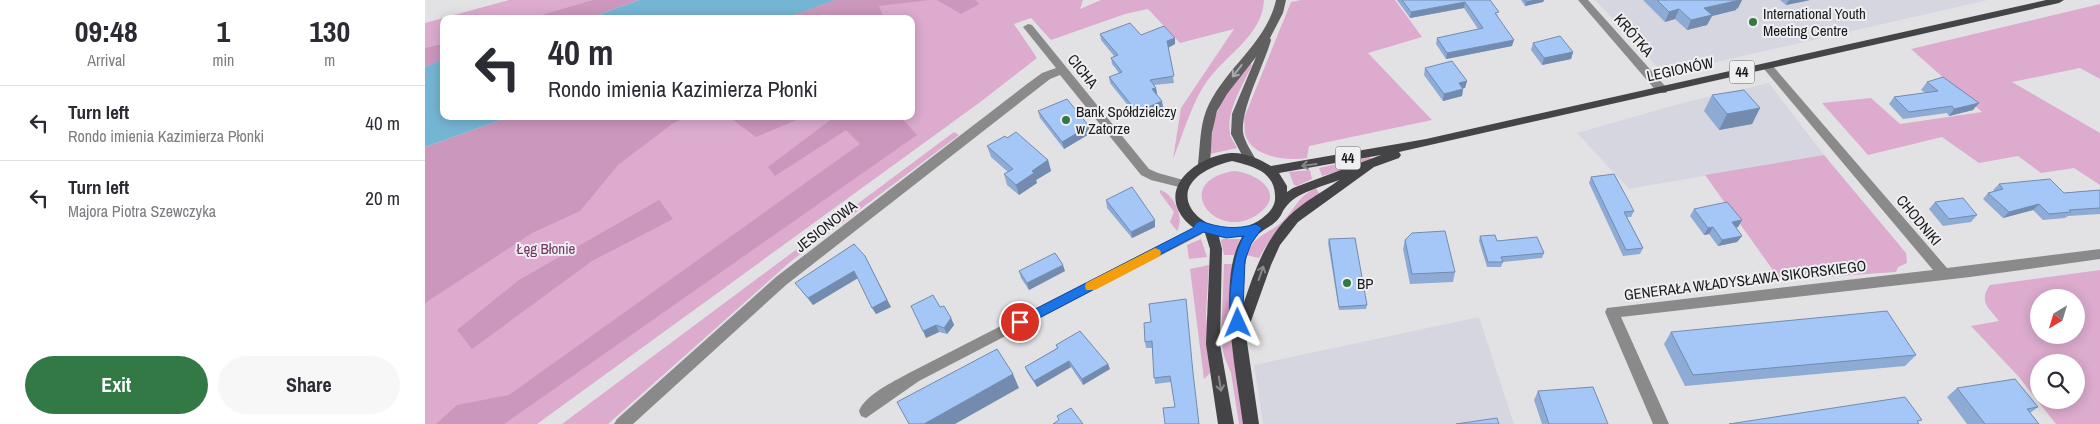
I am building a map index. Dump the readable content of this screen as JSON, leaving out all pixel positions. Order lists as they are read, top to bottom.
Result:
{
  "streets": {
    "main road": ["LEGIONÓW", "44"],
    "street": [
      "KRÓTKA",
      "CICHA",
      "CHODNIKI",
      "JESIONOWA",
      "GENERAŁA WŁADYSŁAWA SIKORSKIEGO"
    ]
  },
  "crossings": [
    ["KRÓTKA", "LEGIONÓW"],
    ["LEGIONÓW", "CICHA"],
    ["LEGIONÓW", "44"],
    ["LEGIONÓW", "CHODNIKI"],
    ["CICHA", "44"],
    ["CICHA", "JESIONOWA"],
    ["CHODNIKI", "GENERAŁA WŁADYSŁAWA SIKORSKIEGO"]
  ],
  "parks": ["Łęg Błonie"],
  "places": ["International Youth Meeting Centre", "Bank Spółdzielczy w Zatorze", "BP"],
  "north": "bottom left",
  "page": {
    "eta": [
      "09:48",
      "Arrival",
      "1",
      "min",
      "130",
      "m"
    ],
    "turn": ["40 m", "Rondo imienia Kazimierza Płonki"],
    "list": [
      {
        "name": "Turn left",
        "note": "Rondo imienia Kazimierza Płonki",
        "value": "40 m"
      },
      {
        "name": "Turn left",
        "note": "Majora Piotra Szewczyka",
        "value": "20 m"
      }
    ],
    "buttons": ["Exit", "Share"]
  }
}
